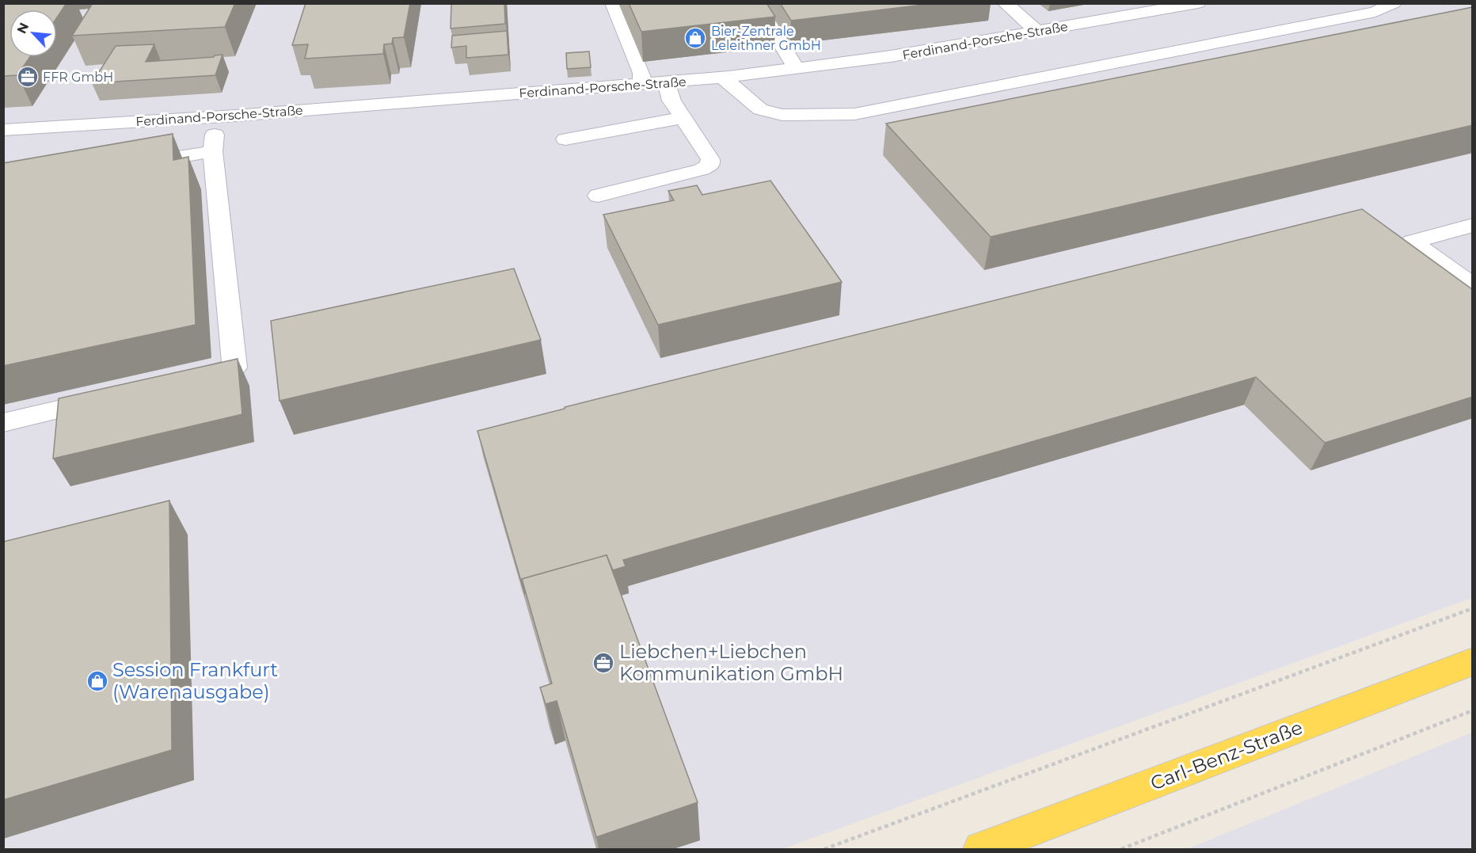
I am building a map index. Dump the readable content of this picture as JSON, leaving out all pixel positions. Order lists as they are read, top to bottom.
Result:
{
  "streets": {
    "main road": ["Carl-Benz-Straße"],
    "street": ["Ferdinand-Porsche-Straße"]
  },
  "places": {
    "shop": ["Bier-Zentrale Leleithner GmbH", "Session Frankfurt (Warenausgabe)"],
    "office": ["FFR GmbH", "Liebchen+Liebchen Kommunikation GmbH"]
  },
  "north": "top left"
}
